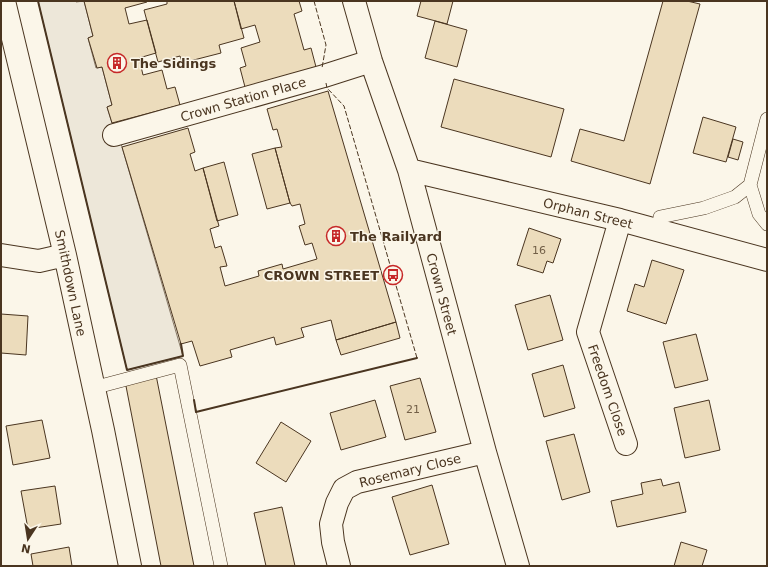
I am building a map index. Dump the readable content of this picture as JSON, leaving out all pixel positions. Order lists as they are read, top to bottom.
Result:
{
  "streets": {
    "street": [
      "Crown Station Place",
      "Orphan Street",
      "Smithdown Lane",
      "Crown Street",
      "Freedom Close",
      "Rosemary Close"
    ]
  },
  "crossings": [
    ["Crown Station Place", "Crown Street"],
    ["Orphan Street", "Crown Street"],
    ["Orphan Street", "Freedom Close"],
    ["Crown Street", "Rosemary Close"]
  ],
  "places": {
    "building": ["The Sidings", "The Railyard"],
    "bus stop": ["CROWN STREET"]
  },
  "house_numbers": ["16", "21"],
  "north": "bottom"
}
